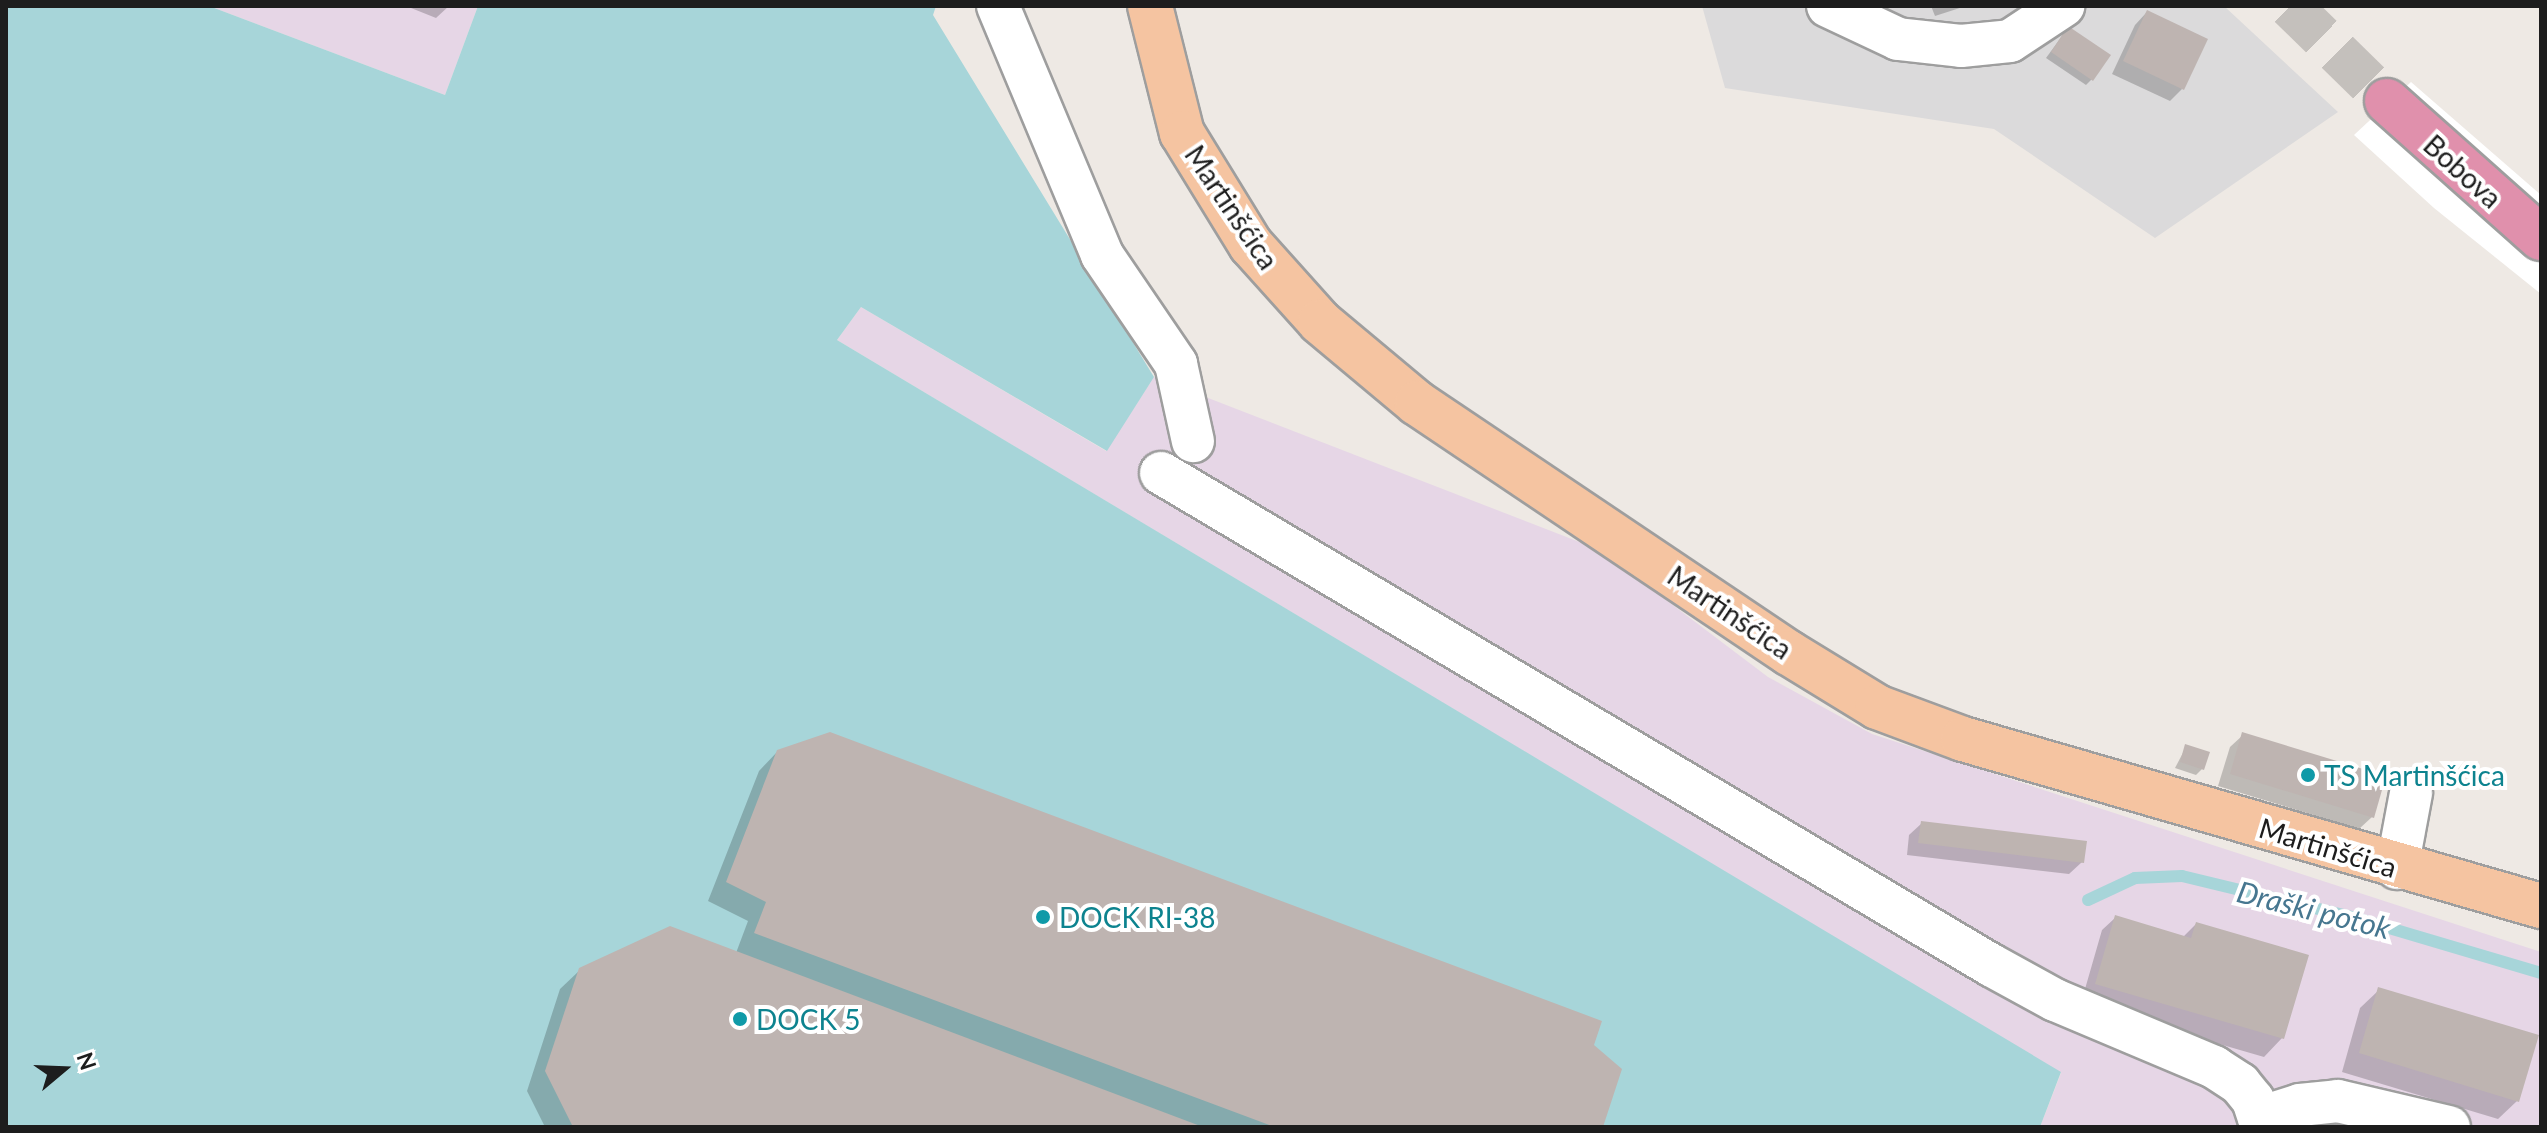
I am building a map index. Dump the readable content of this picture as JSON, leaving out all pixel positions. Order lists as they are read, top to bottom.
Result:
{
  "streets": {
    "highway": ["Bobova"],
    "main road": ["Martinšćica"]
  },
  "water": ["Draški potok"],
  "places": ["TS Martinšćica", "DOCK RI-38", "DOCK 5"],
  "north": "right"
}
